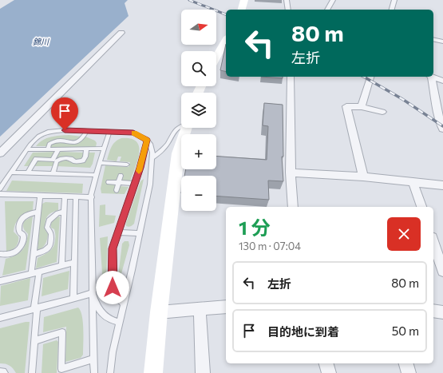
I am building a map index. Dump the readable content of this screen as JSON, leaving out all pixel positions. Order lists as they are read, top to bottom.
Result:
{
  "water": ["錦川"],
  "north": "right",
  "page": {
    "map_buttons": ["+", "−"],
    "turn": ["80 m", "左折"],
    "heading": ["1 分", "130 m · 07:04"],
    "list": [
      {
        "name": "左折",
        "value": "80 m"
      },
      {
        "name": "目的地に到着",
        "value": "50 m"
      }
    ]
  }
}
